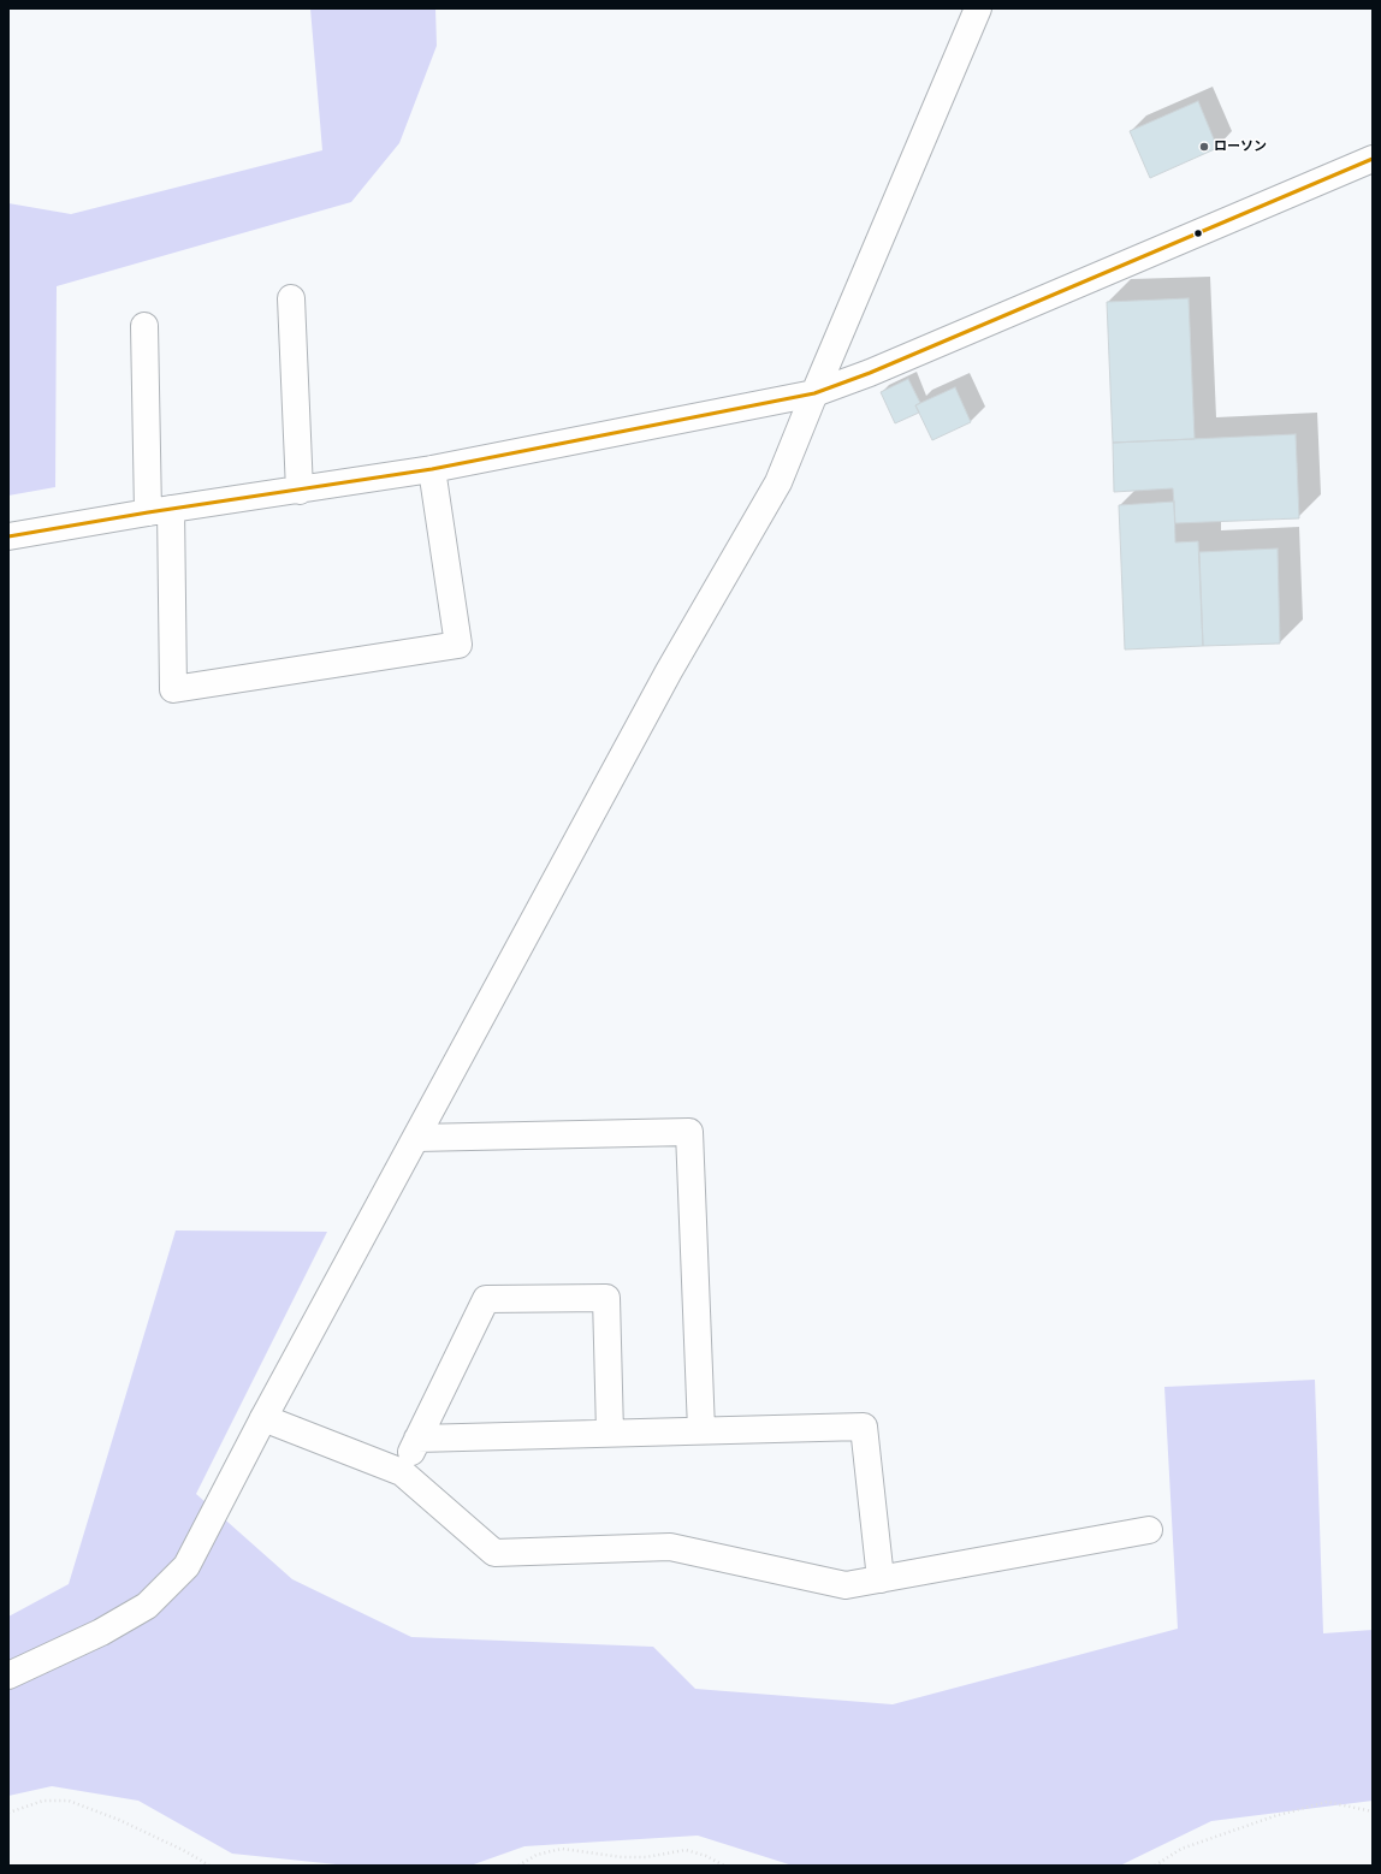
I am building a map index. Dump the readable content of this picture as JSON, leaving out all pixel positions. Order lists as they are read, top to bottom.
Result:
{
  "places": ["ローソン"]
}
